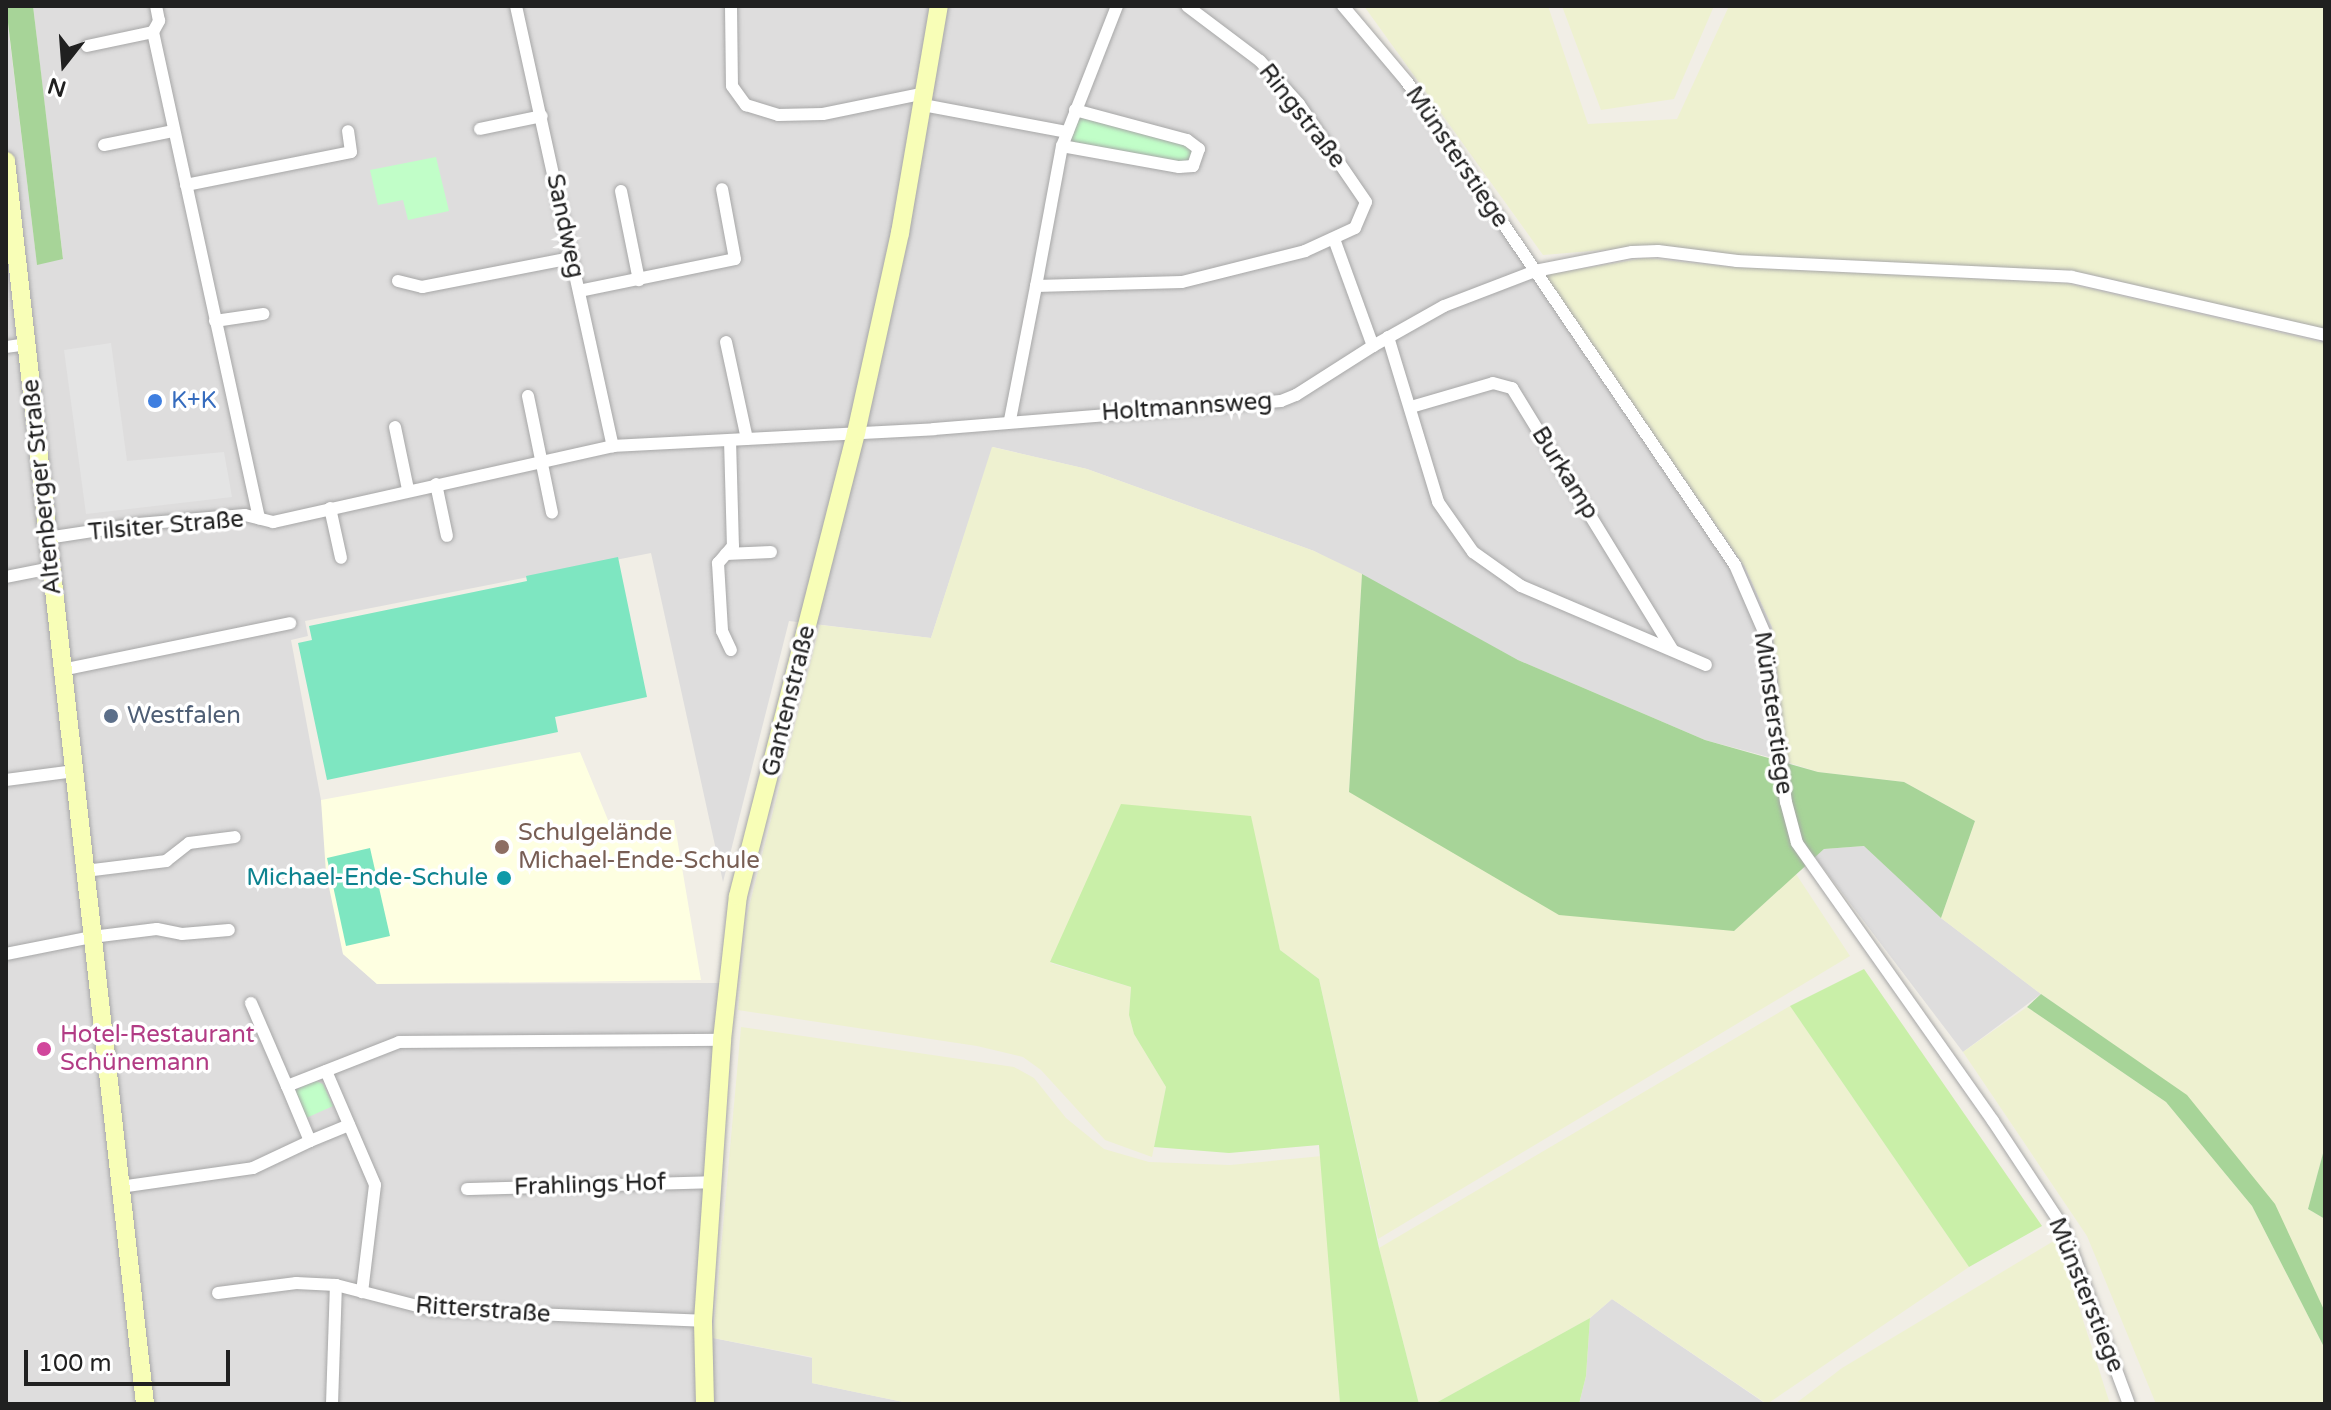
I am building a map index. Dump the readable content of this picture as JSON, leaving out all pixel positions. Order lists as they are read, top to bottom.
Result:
{
  "streets": {
    "street": [
      "Ringstraße",
      "Münsterstiege",
      "Sandweg",
      "Holtmannsweg",
      "Burkamp",
      "Altenberger Straße",
      "Tilsiter Straße",
      "Gantenstraße",
      "Frahlings Hof",
      "Ritterstraße"
    ]
  },
  "crossings": [
    ["Münsterstiege", "Holtmannsweg"],
    ["Sandweg", "Tilsiter Straße"],
    ["Holtmannsweg", "Tilsiter Straße"],
    ["Holtmannsweg", "Gantenstraße"],
    ["Altenberger Straße", "Tilsiter Straße"],
    ["Tilsiter Straße", "Gantenstraße"],
    ["Gantenstraße", "Frahlings Hof"],
    ["Gantenstraße", "Ritterstraße"]
  ],
  "places": [
    "K+K",
    "Westfalen",
    "Schulgelände Michael-Ende-Schule",
    "Michael-Ende-Schule",
    "Hotel-Restaurant Schünemann"
  ],
  "scale_bar": "100 m",
  "north": "bottom"
}
